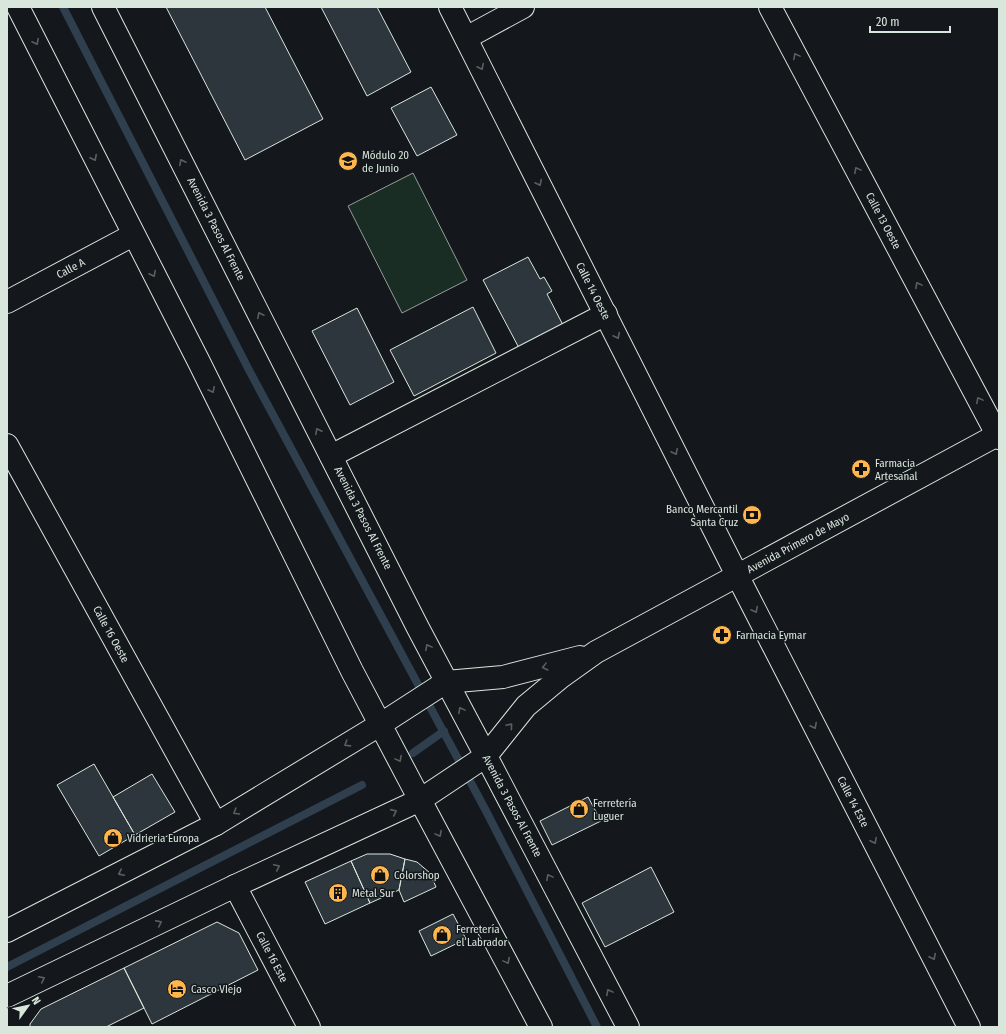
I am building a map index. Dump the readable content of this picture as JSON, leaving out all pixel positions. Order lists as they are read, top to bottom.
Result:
{
  "streets": {
    "street": [
      "Calle 13 Oeste",
      "Avenida 3 Pasos Al Frente",
      "Calle A",
      "Calle 14 Oeste",
      "Avenida Primero de Mayo",
      "Calle 16 Oeste",
      "Calle 14 Este",
      "Calle 16 Este"
    ]
  },
  "crossings": [
    ["Calle 13 Oeste", "Avenida Primero de Mayo"],
    ["Avenida 3 Pasos Al Frente", "Avenida Primero de Mayo"],
    ["Calle 14 Oeste", "Avenida Primero de Mayo"],
    ["Calle 14 Oeste", "Calle 14 Este"],
    ["Avenida Primero de Mayo", "Calle 14 Este"],
    ["Avenida Primero de Mayo", "Calle 16 Este"]
  ],
  "one_way": ["Calle 13 Oeste", "Calle 14 Oeste", "Calle 14 Este"],
  "places": {
    "school or university": ["Módulo 20 de Junio"],
    "pharmacy": ["Farmacia Artesanal", "Farmacia Eymar"],
    "bank": ["Banco Mercantil Santa Cruz"],
    "shop": [
      "Ferretería Luguer",
      "Vidrieria Europa",
      "Colorshop",
      "Ferretería el Labrador"
    ],
    "building": ["Metal Sur"],
    "hotel": ["Casco VIejo"]
  },
  "scale_bar": "20 m",
  "north": "top right"
}
